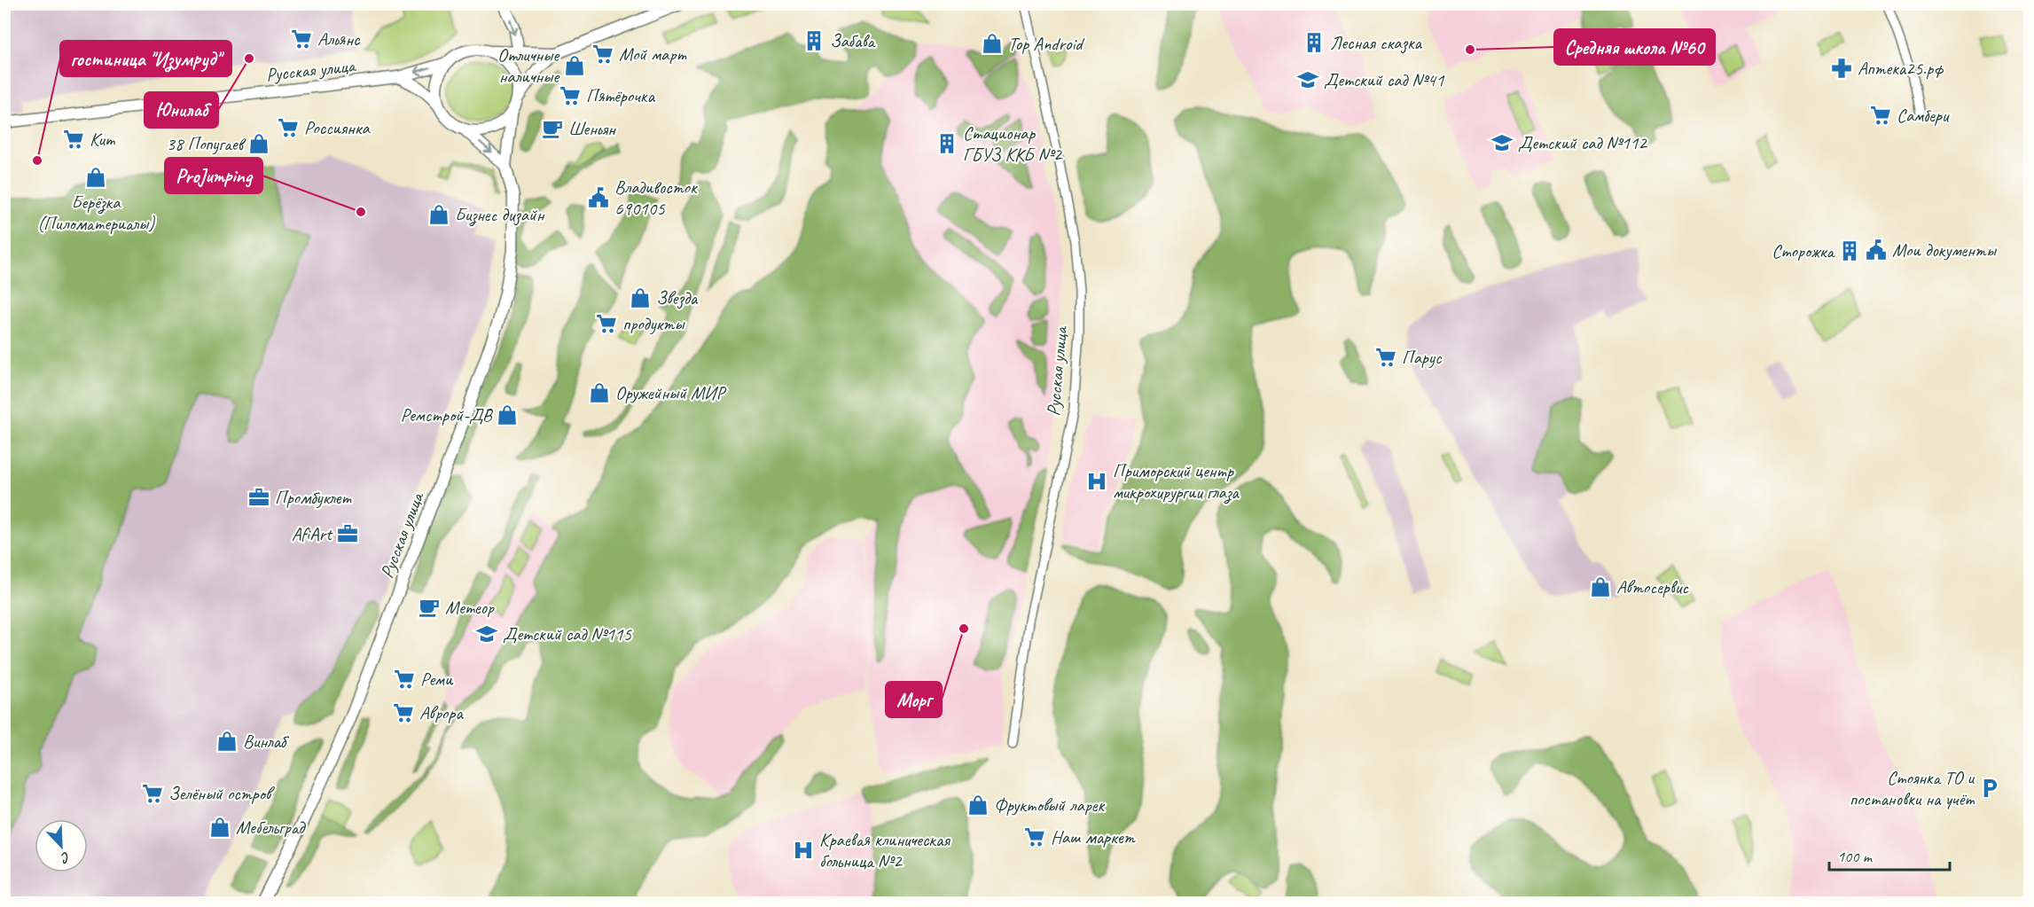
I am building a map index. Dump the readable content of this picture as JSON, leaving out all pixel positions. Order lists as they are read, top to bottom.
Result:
{
  "streets": {
    "main road": ["Русская улица"]
  },
  "places": {
    "supermarket": [
      "Альянс",
      "Мой март",
      "Пятёрочка",
      "Самбери",
      "Россиянка",
      "Кит",
      "продукты",
      "Парус",
      "Реми",
      "Аврора",
      "Зелёный остров",
      "Наш маркет"
    ],
    "building": [
      "Забава",
      "Лесная сказка",
      "Стационар ГБУЗ ККБ №2",
      "Сторожка"
    ],
    "shop": [
      "Top Android",
      "Отличные наличные",
      "38 Попугаев",
      "Берёзка (Пиломатериалы)",
      "Бизнес дизайн",
      "Звезда",
      "Оружейный МИР",
      "Ремстрой-ДВ",
      "Автосервис",
      "Винлаб",
      "Фруктовый ларек",
      "Мебельград"
    ],
    "other": [
      "Средняя школа №60",
      "Юнилаб",
      "гостиница \"Изумруд\"",
      "ProJumping",
      "Морг"
    ],
    "pharmacy": ["Аптека25.рф"],
    "school or university": ["Детский сад №41", "Детский сад №112", "Детский сад №115"],
    "cafe": ["Шеньян", "Метеор"],
    "public building": ["Владивосток 690105", "Мои документы"],
    "hospital": ["Приморский центр микрохирургии глаза", "Краевая клиническая больница №2"],
    "office": ["Промбуклет", "AfiArt"],
    "parking": ["Стоянка ТО и постановки на учёт"]
  },
  "scale_bar": "100 m",
  "north": "bottom right"
}
